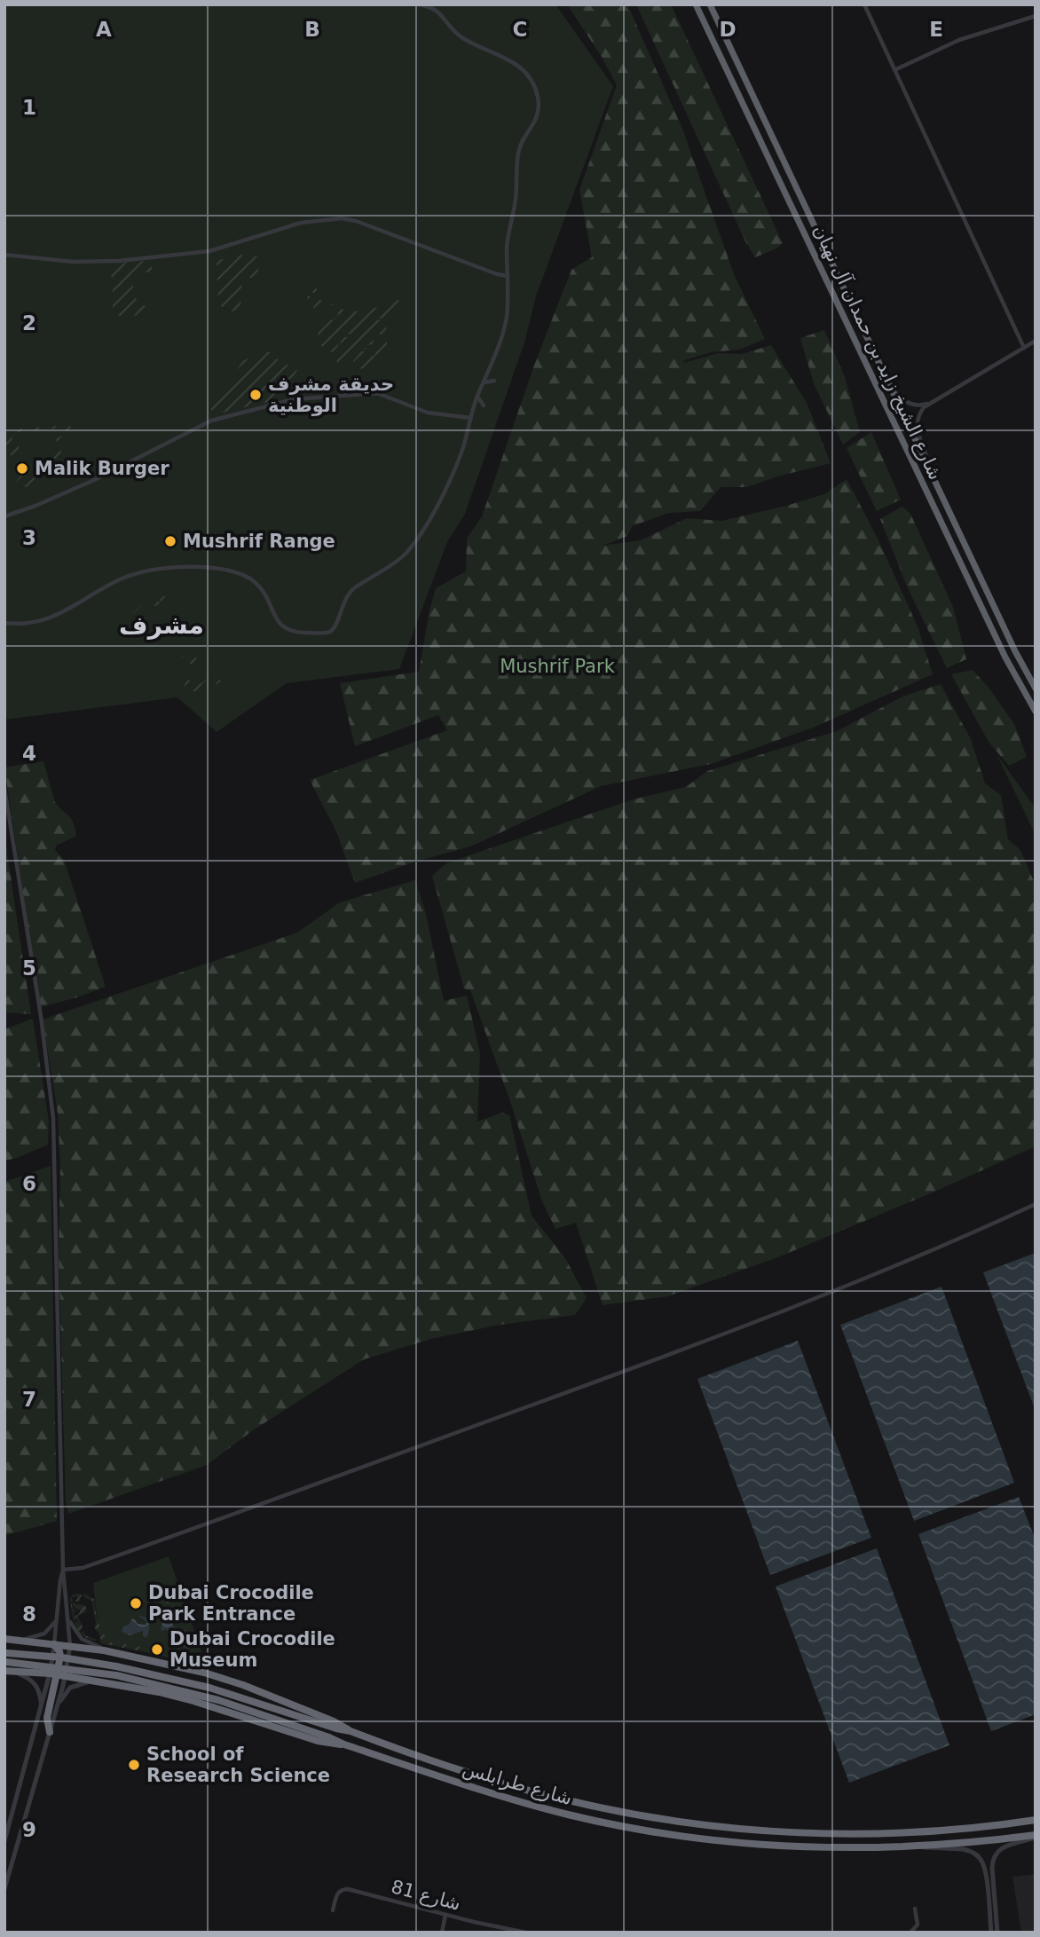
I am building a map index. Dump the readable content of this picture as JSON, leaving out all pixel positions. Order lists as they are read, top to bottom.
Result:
{
  "streets": {
    "highway": ["شارع الشيخ زايد بن حمدان آل نهيان", "شارع طرابلس"],
    "street": ["شارع 81"]
  },
  "districts": ["مشرف"],
  "parks": ["Mushrif Park"],
  "places": [
    "حديقة مشرف الوطنية",
    "Malik Burger",
    "Mushrif Range",
    "Dubai Crocodile Park Entrance",
    "Dubai Crocodile Museum",
    "School of Research Science"
  ],
  "grid": {
    "columns": [
      "A",
      "B",
      "C",
      "D",
      "E"
    ],
    "rows": [
      "1",
      "2",
      "3",
      "4",
      "5",
      "6",
      "7",
      "8",
      "9"
    ]
  }
}
